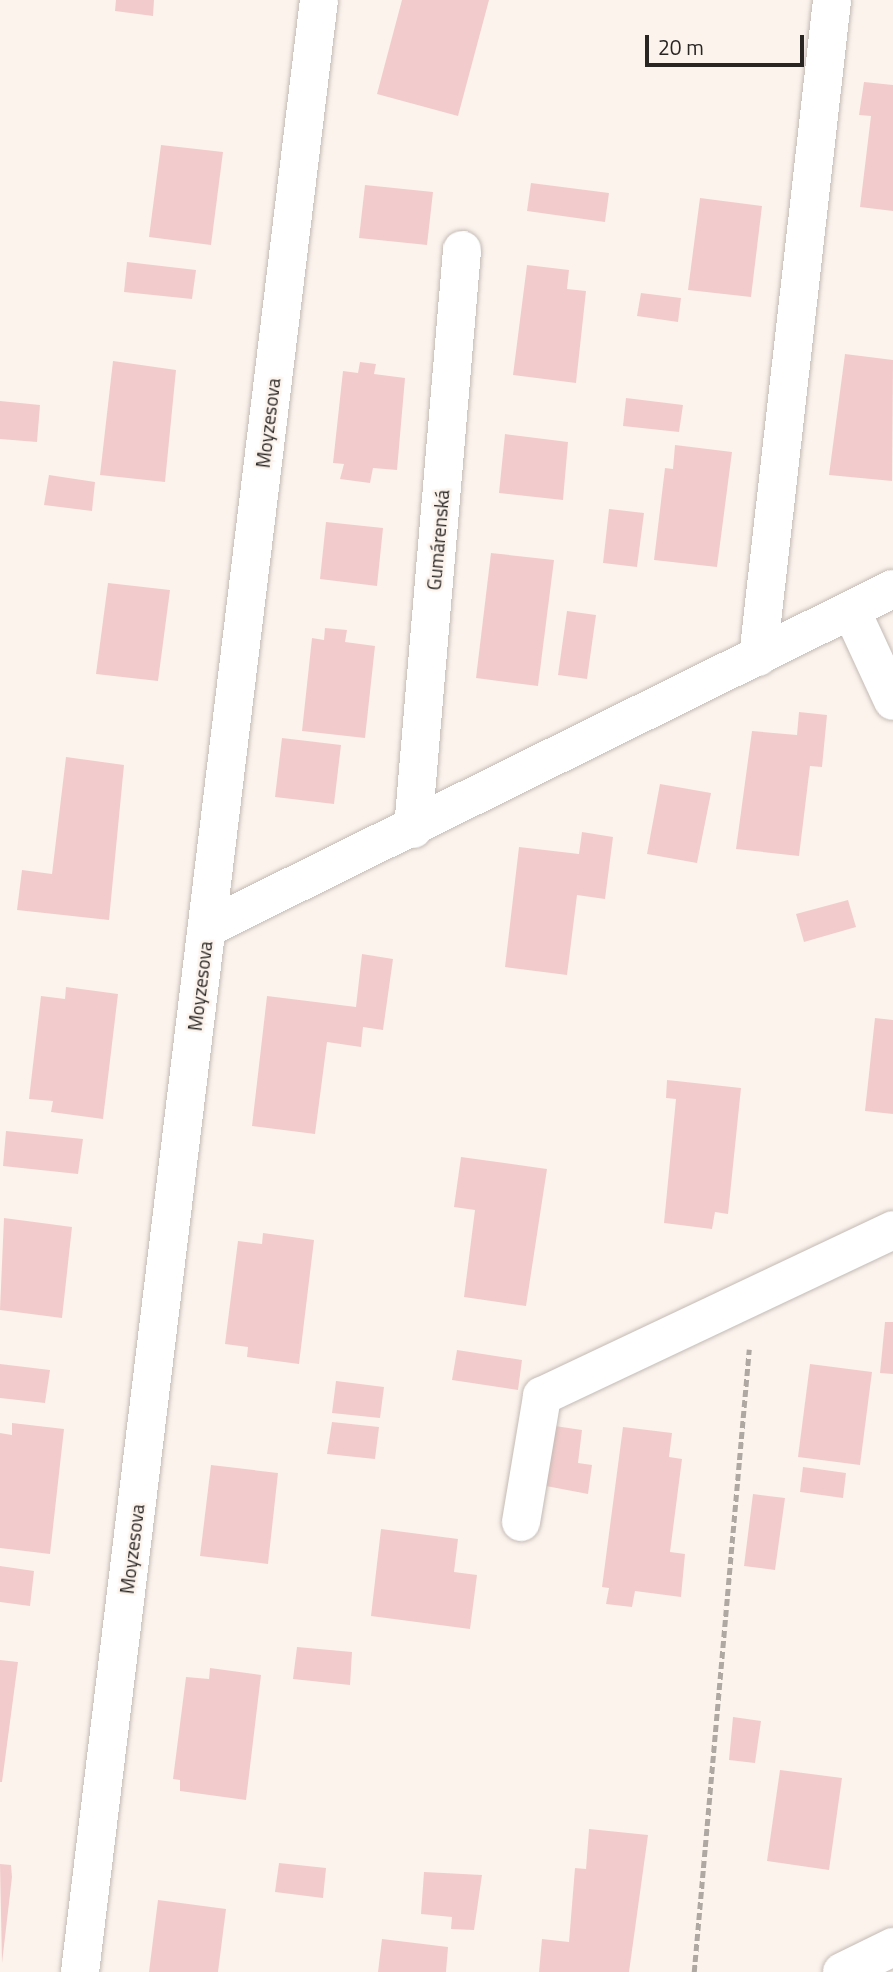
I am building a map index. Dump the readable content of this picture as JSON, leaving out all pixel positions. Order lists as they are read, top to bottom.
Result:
{
  "streets": {
    "street": ["Moyzesova", "Gumárenská"]
  },
  "scale_bar": "20 m"
}
